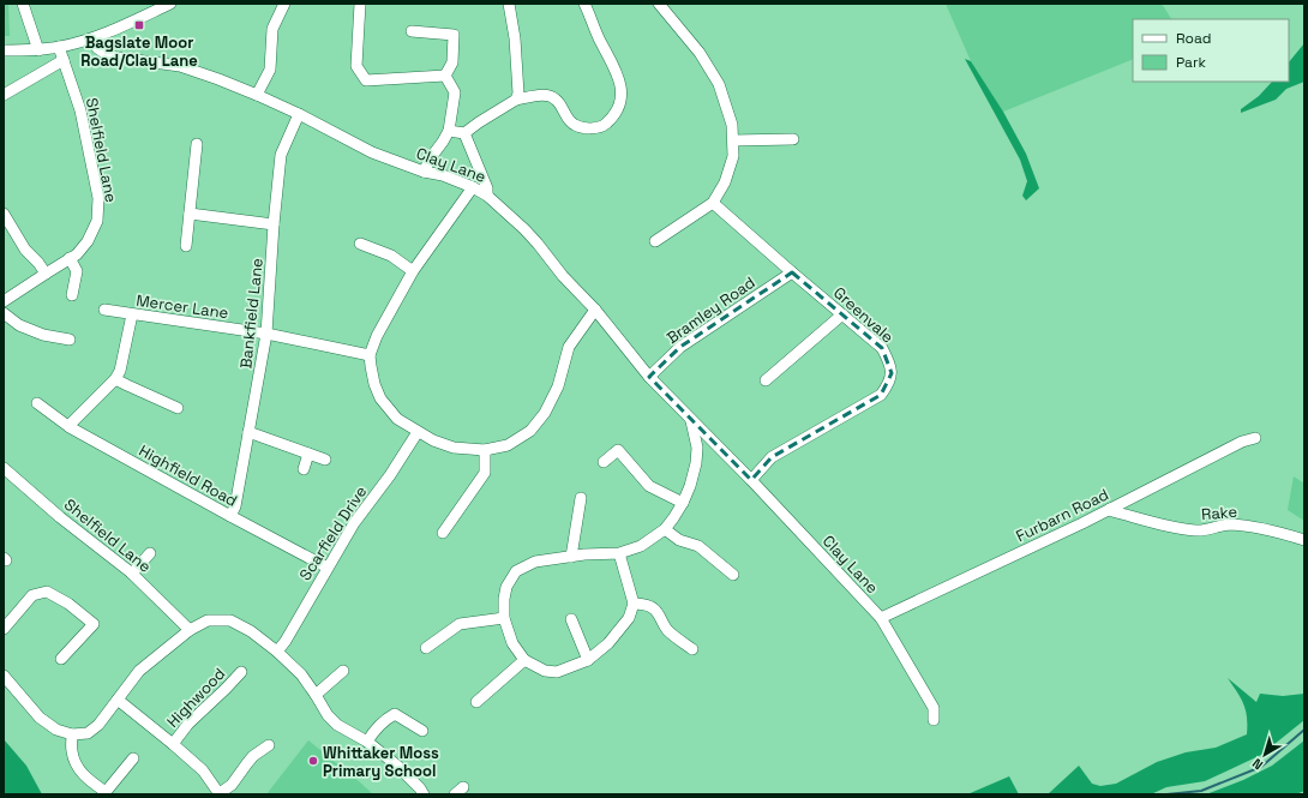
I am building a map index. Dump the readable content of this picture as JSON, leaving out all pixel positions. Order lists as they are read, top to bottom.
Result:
{
  "streets": {
    "street": [
      "Shelfield Lane",
      "Clay Lane",
      "Mercer Lane",
      "Bramley Road",
      "Bankfield Lane",
      "Greenvale",
      "Highfield Road",
      "Rake",
      "Furbarn Road",
      "Scarfield Drive",
      "Highwood"
    ]
  },
  "crossings": [
    ["Clay Lane", "Bramley Road"],
    ["Clay Lane", "Bankfield Lane"],
    ["Clay Lane", "Greenvale"],
    ["Clay Lane", "Furbarn Road"],
    ["Mercer Lane", "Bankfield Lane"],
    ["Bramley Road", "Greenvale"],
    ["Bankfield Lane", "Highfield Road"],
    ["Highfield Road", "Scarfield Drive"],
    ["Rake", "Furbarn Road"]
  ],
  "places": {
    "transit": ["Bagslate Moor Road/Clay Lane"],
    "other": ["Whittaker Moss Primary School"]
  },
  "legend": ["Road", "Park"],
  "north": "bottom left"
}
